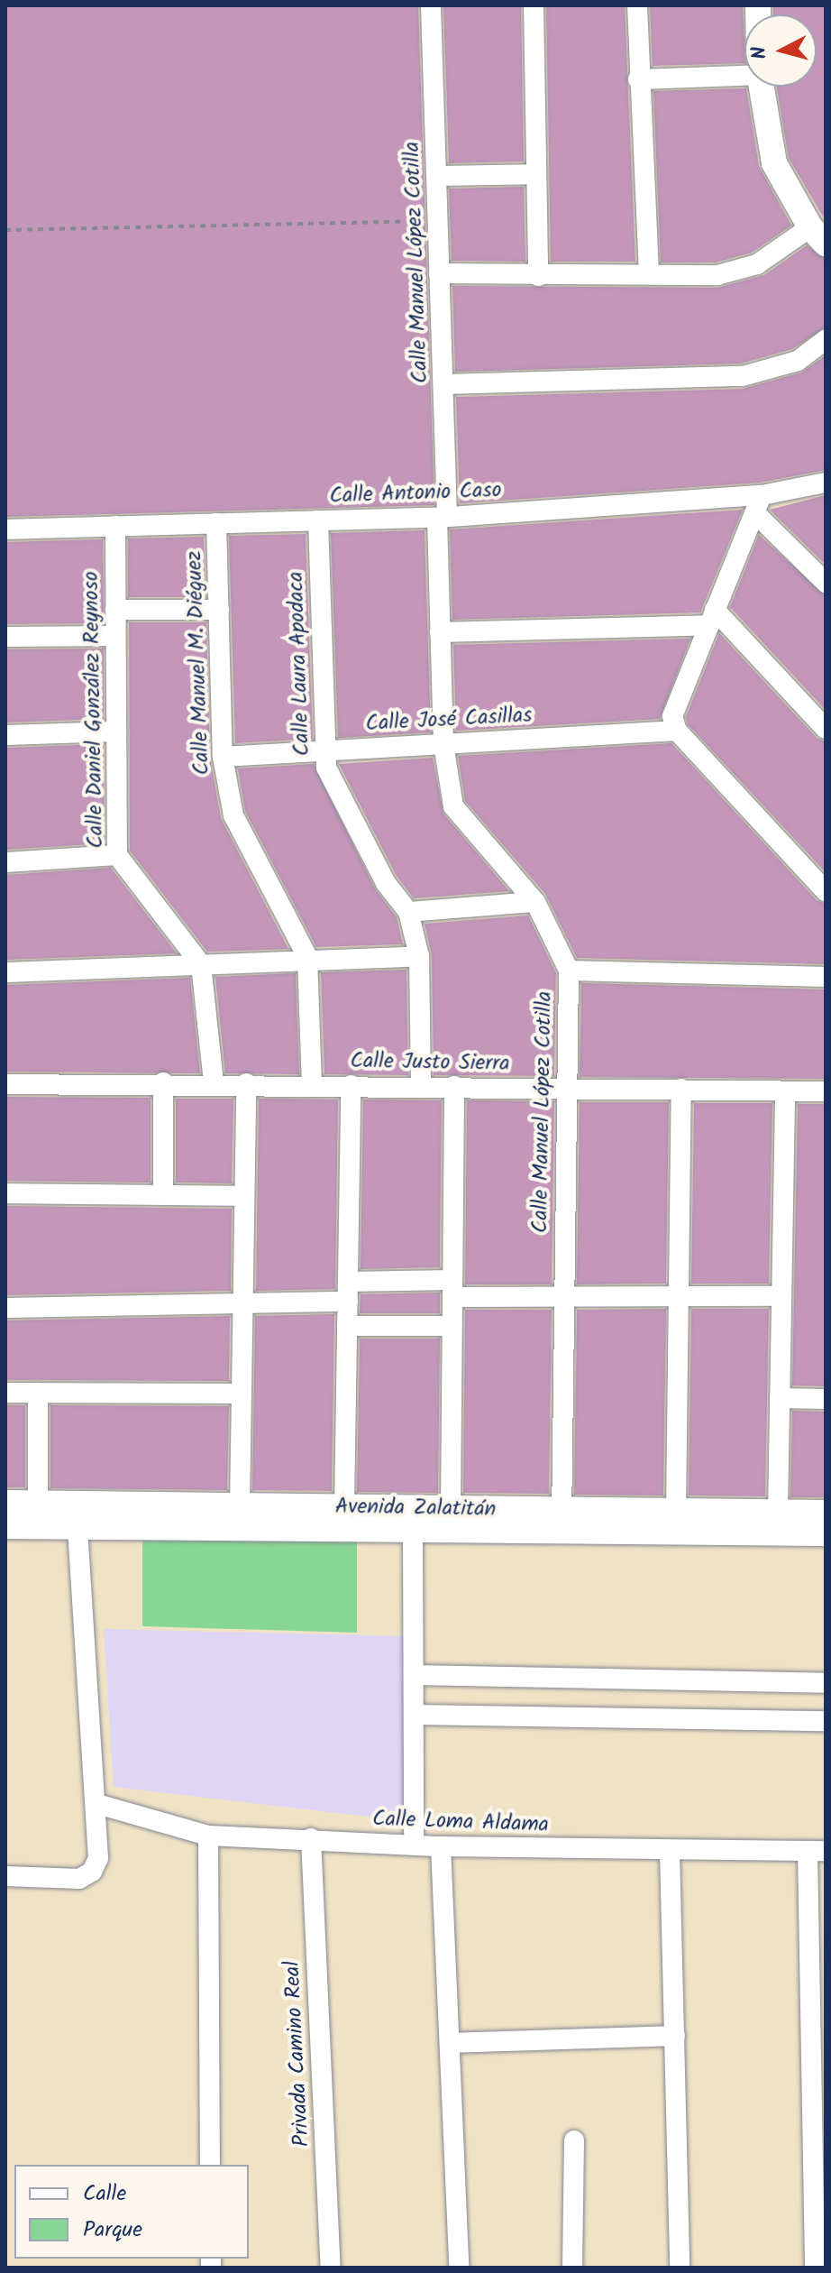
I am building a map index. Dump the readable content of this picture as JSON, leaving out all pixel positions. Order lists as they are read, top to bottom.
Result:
{
  "streets": {
    "street": [
      "Calle Manuel López Cotilla",
      "Calle Antonio Caso",
      "Calle Manuel M. Diéguez",
      "Calle Laura Apodaca",
      "Calle Daniel González Reynoso",
      "Calle José Casillas",
      "Calle Justo Sierra",
      "Avenida Zalatitán",
      "Calle Loma Aldama",
      "Privada Camino Real"
    ]
  },
  "crossings": [
    ["Calle Manuel López Cotilla", "Calle Antonio Caso"],
    ["Calle Manuel López Cotilla", "Calle José Casillas"],
    ["Calle Manuel López Cotilla", "Calle Justo Sierra"],
    ["Calle Manuel López Cotilla", "Avenida Zalatitán"],
    ["Calle Antonio Caso", "Calle Manuel M. Diéguez"],
    ["Calle Antonio Caso", "Calle Laura Apodaca"],
    ["Calle Antonio Caso", "Calle Daniel González Reynoso"],
    ["Calle Manuel M. Diéguez", "Calle José Casillas"],
    ["Calle Manuel M. Diéguez", "Calle Justo Sierra"],
    ["Calle Laura Apodaca", "Calle José Casillas"],
    ["Calle Laura Apodaca", "Calle Justo Sierra"],
    ["Calle Loma Aldama", "Privada Camino Real"]
  ],
  "legend": ["Calle", "Parque"],
  "north": "left"
}
